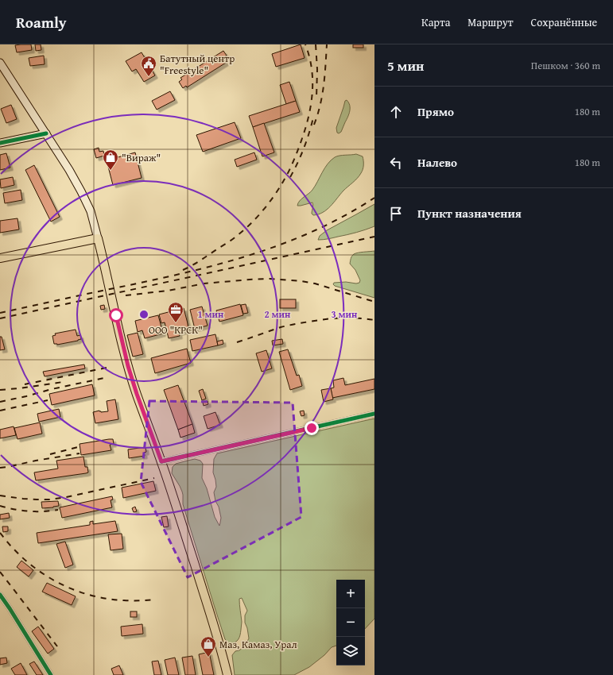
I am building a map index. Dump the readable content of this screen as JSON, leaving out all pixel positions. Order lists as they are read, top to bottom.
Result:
{
  "places": {
    "public building": ["Батутный центр \"Freestyle\""],
    "shop": ["\"Вираж\"", "Маз, Камаз, Урал"],
    "office": ["ООО \"КРСК\""]
  },
  "page": {
    "header": "Roamly",
    "nav": ["Карта", "Маршрут", "Сохранённые"],
    "heading": ["5 мин", "Пешком · 360 m"],
    "list": [
      ["Прямо", "180 m"],
      ["Налево", "180 m"],
      "Пункт назначения"
    ],
    "map_buttons": ["+", "−"]
  },
  "rings": ["1 мин", "2 мин", "3 мин"]
}
